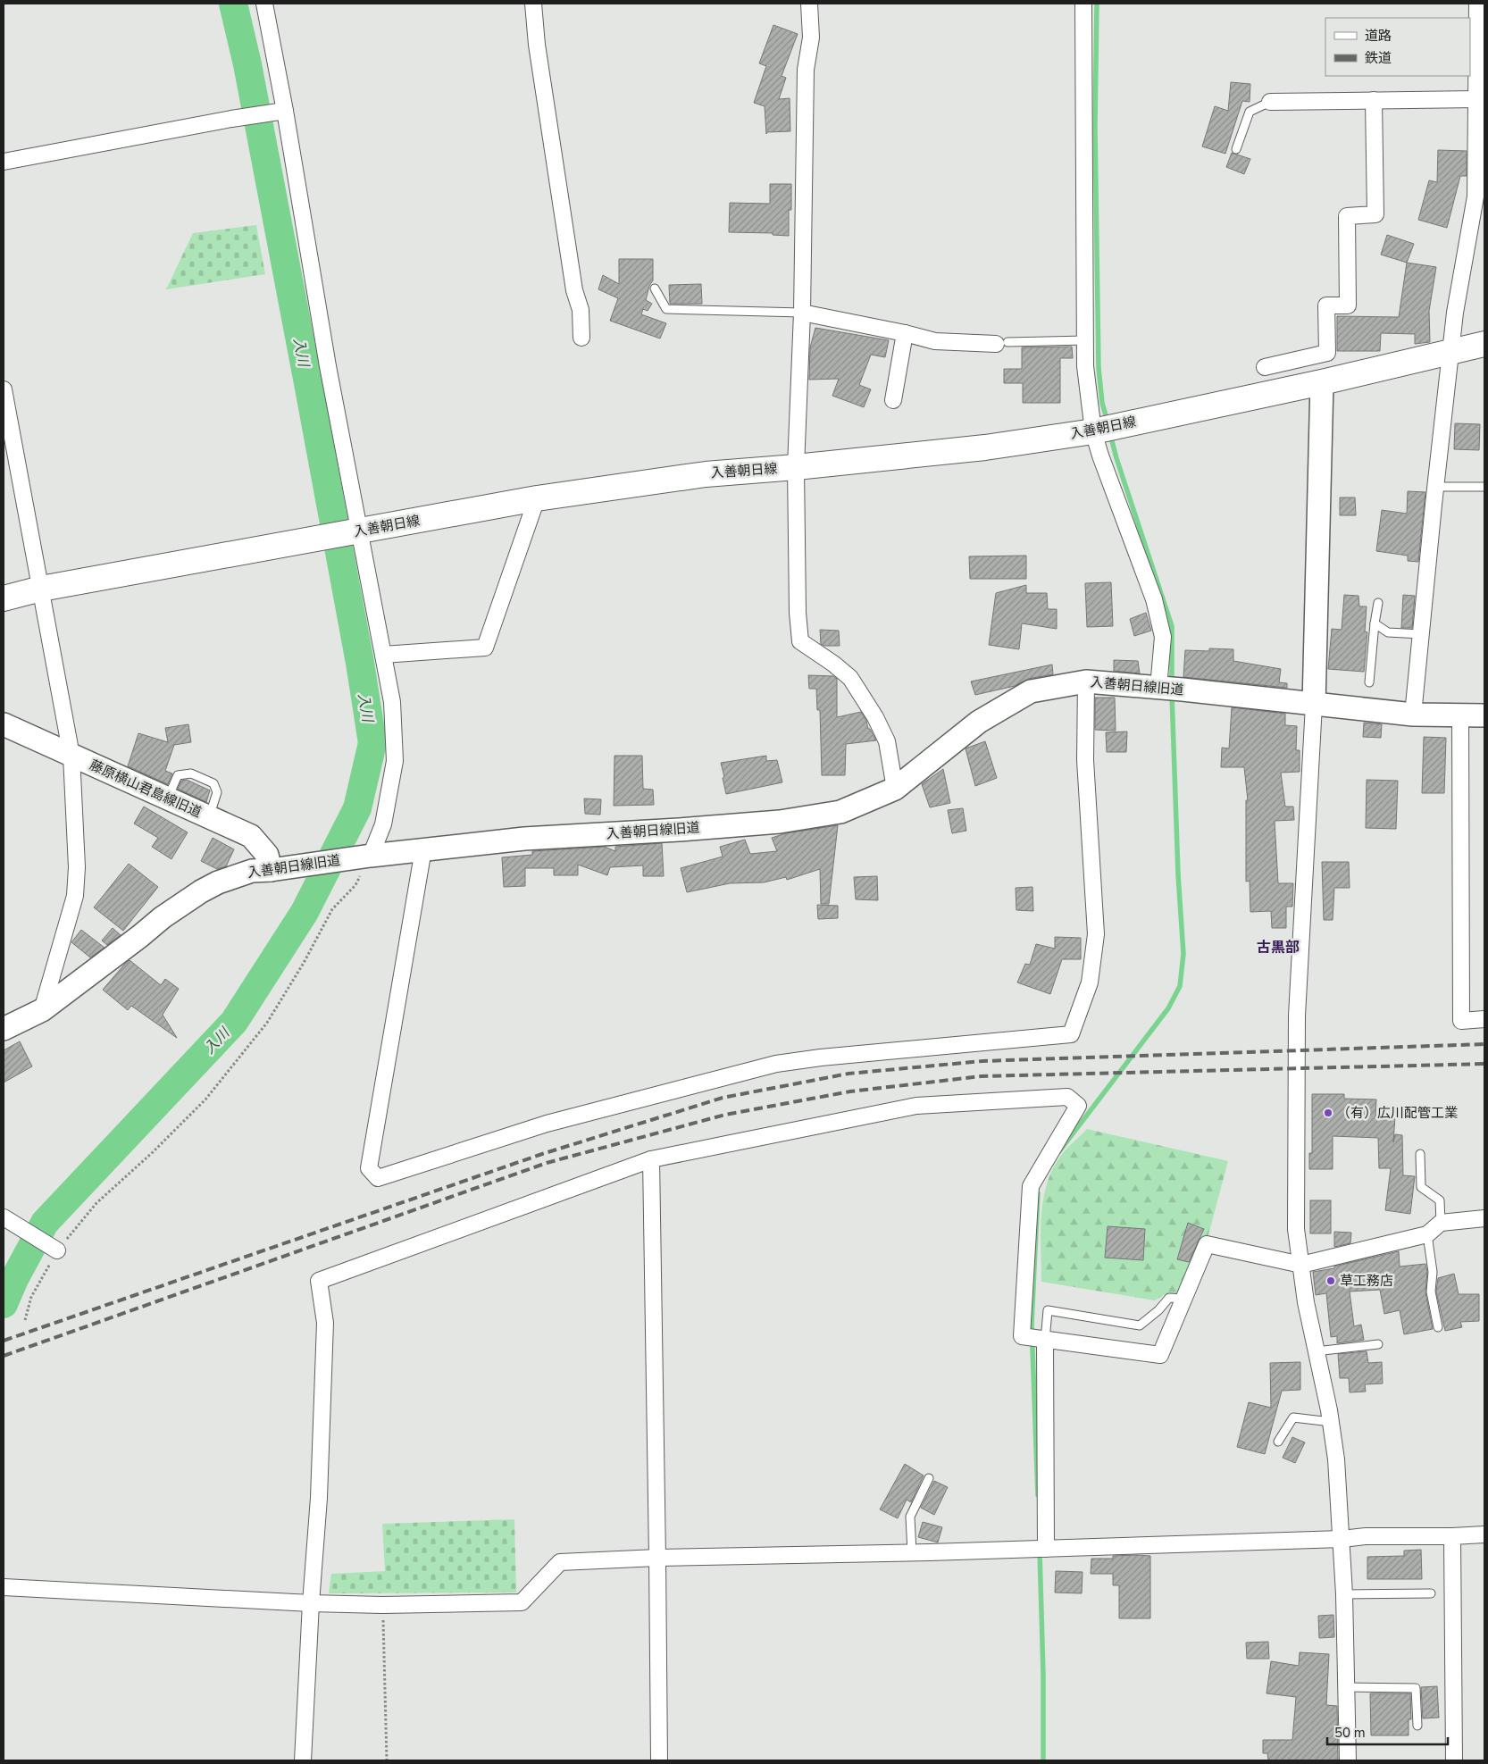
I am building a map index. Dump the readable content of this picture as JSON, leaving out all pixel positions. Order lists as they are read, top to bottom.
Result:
{
  "streets": {
    "main road": ["入善朝日線"],
    "street": ["入善朝日線旧道", "藤原横山君島線旧道"]
  },
  "crossings": [
    ["入善朝日線旧道", "藤原横山君島線旧道"]
  ],
  "districts": ["古黒部"],
  "water": ["入川"],
  "places": ["（有）広川配管工業", "草工務店"],
  "legend": ["道路", "鉄道"],
  "scale_bar": "50 m"
}
